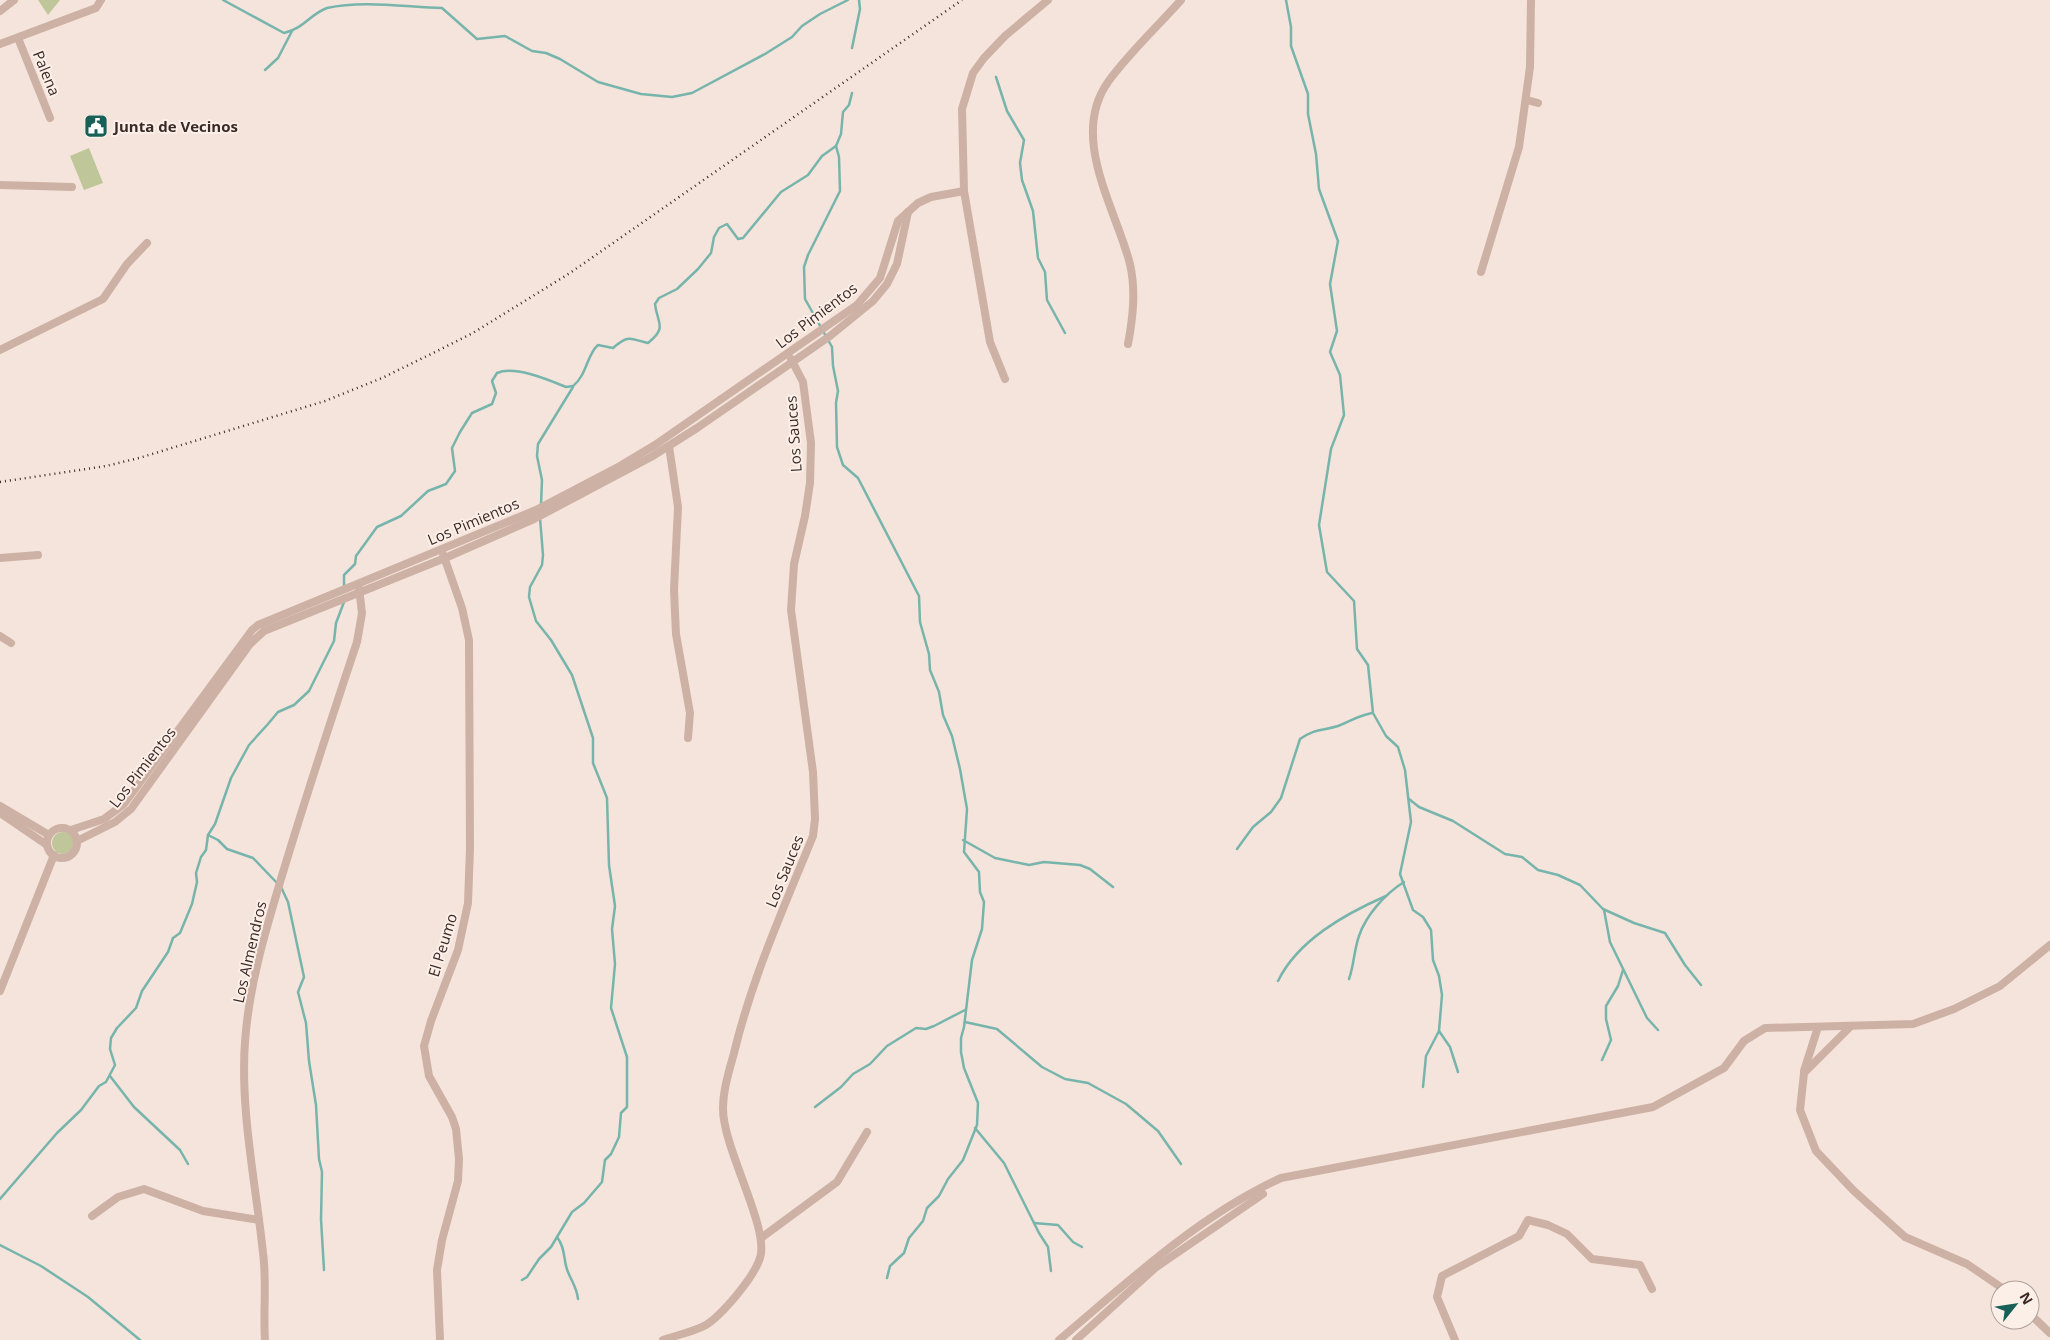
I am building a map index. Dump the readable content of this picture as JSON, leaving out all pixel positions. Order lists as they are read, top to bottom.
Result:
{
  "streets": {
    "street": [
      "Palena",
      "Los Pimientos",
      "Los Sauces",
      "El Peumo",
      "Los Almendros"
    ]
  },
  "crossings": [
    ["Los Pimientos", "Los Sauces"],
    ["Los Pimientos", "El Peumo"],
    ["Los Pimientos", "Los Almendros"]
  ],
  "places": {
    "public building": ["Junta de Vecinos"]
  },
  "north": "top right"
}
